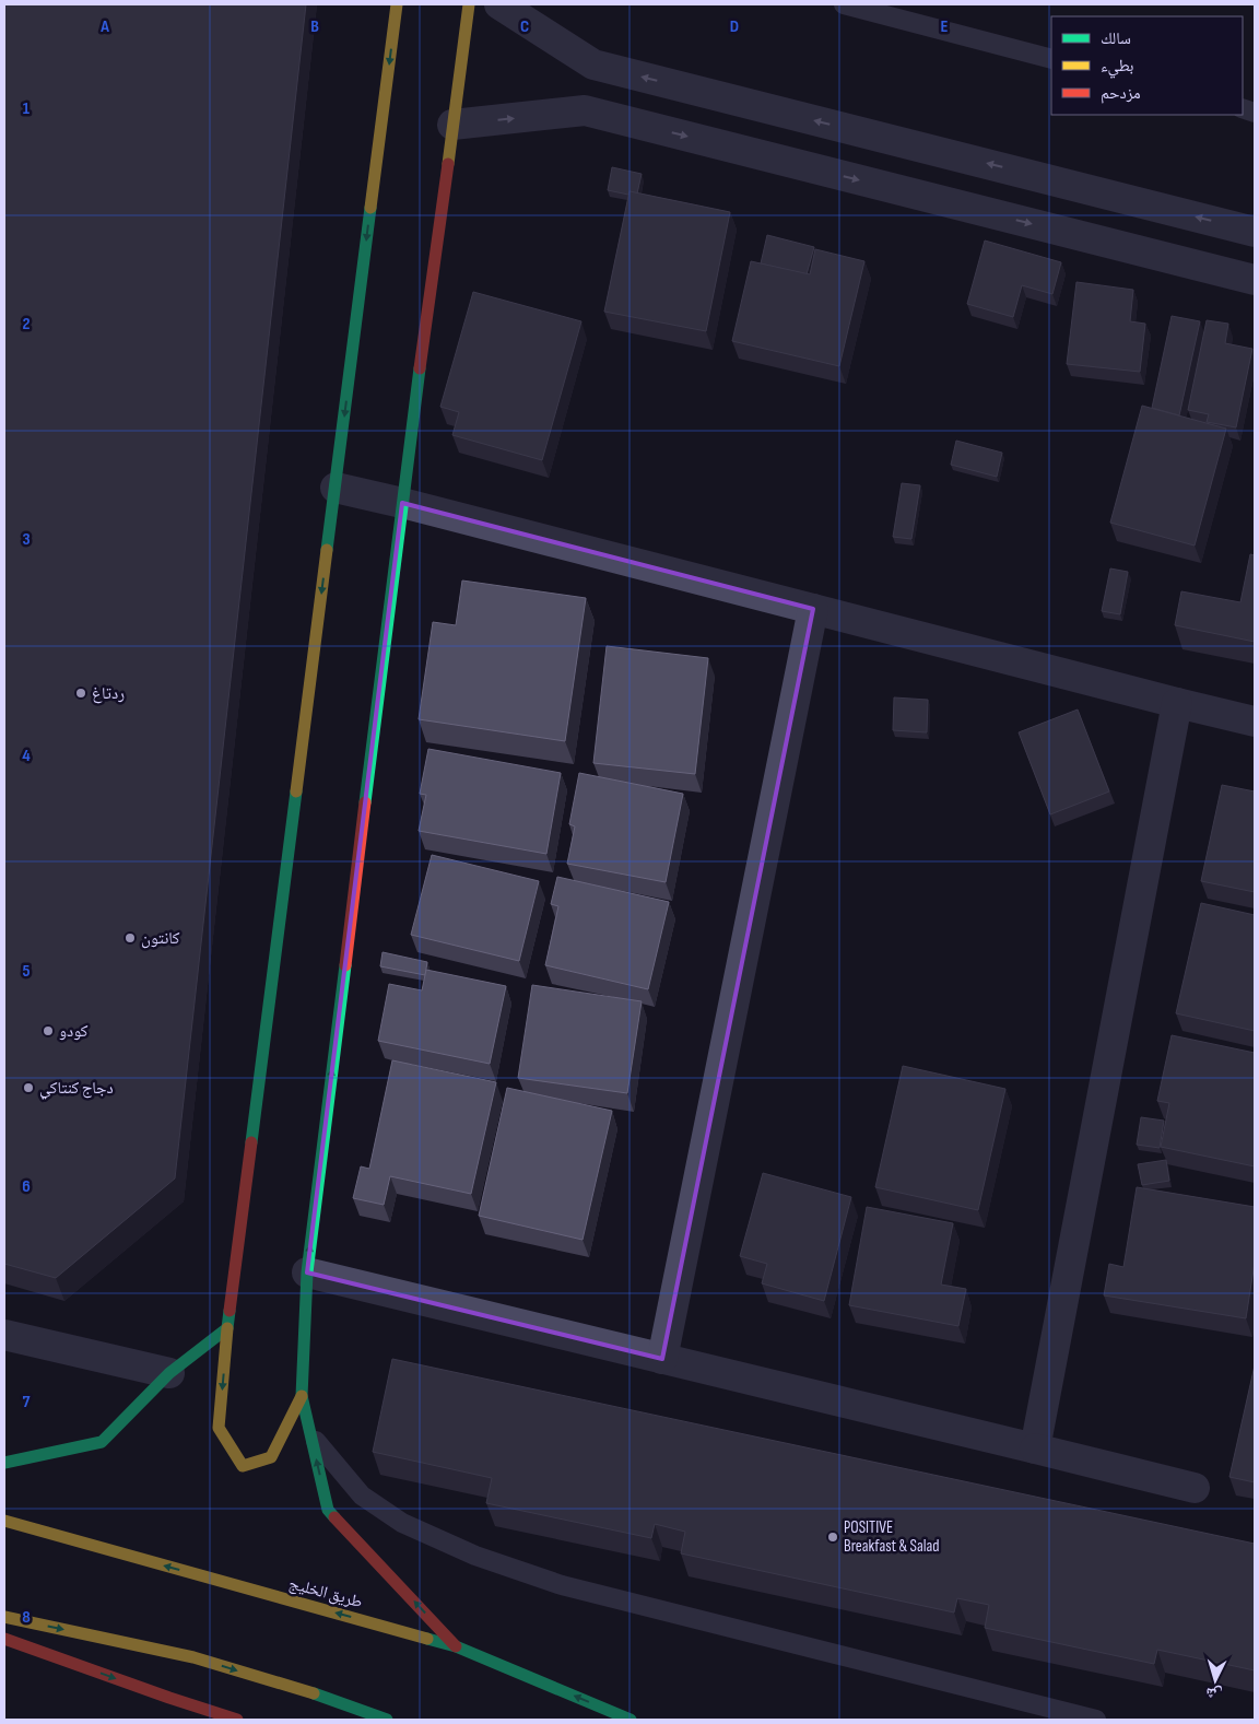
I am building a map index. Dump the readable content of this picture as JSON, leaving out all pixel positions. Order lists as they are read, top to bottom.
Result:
{
  "streets": {
    "street": ["طريق الخليج"]
  },
  "places": [
    "ردتاغ",
    "كانتون",
    "كودو",
    "دجاج كنتاكي",
    "POSITIVE Breakfast & Salad"
  ],
  "legend": ["سالك", "بطيء", "مزدحم"],
  "north": "bottom",
  "grid": {
    "columns": [
      "A",
      "B",
      "C",
      "D",
      "E"
    ],
    "rows": [
      "1",
      "2",
      "3",
      "4",
      "5",
      "6",
      "7",
      "8"
    ]
  }
}
